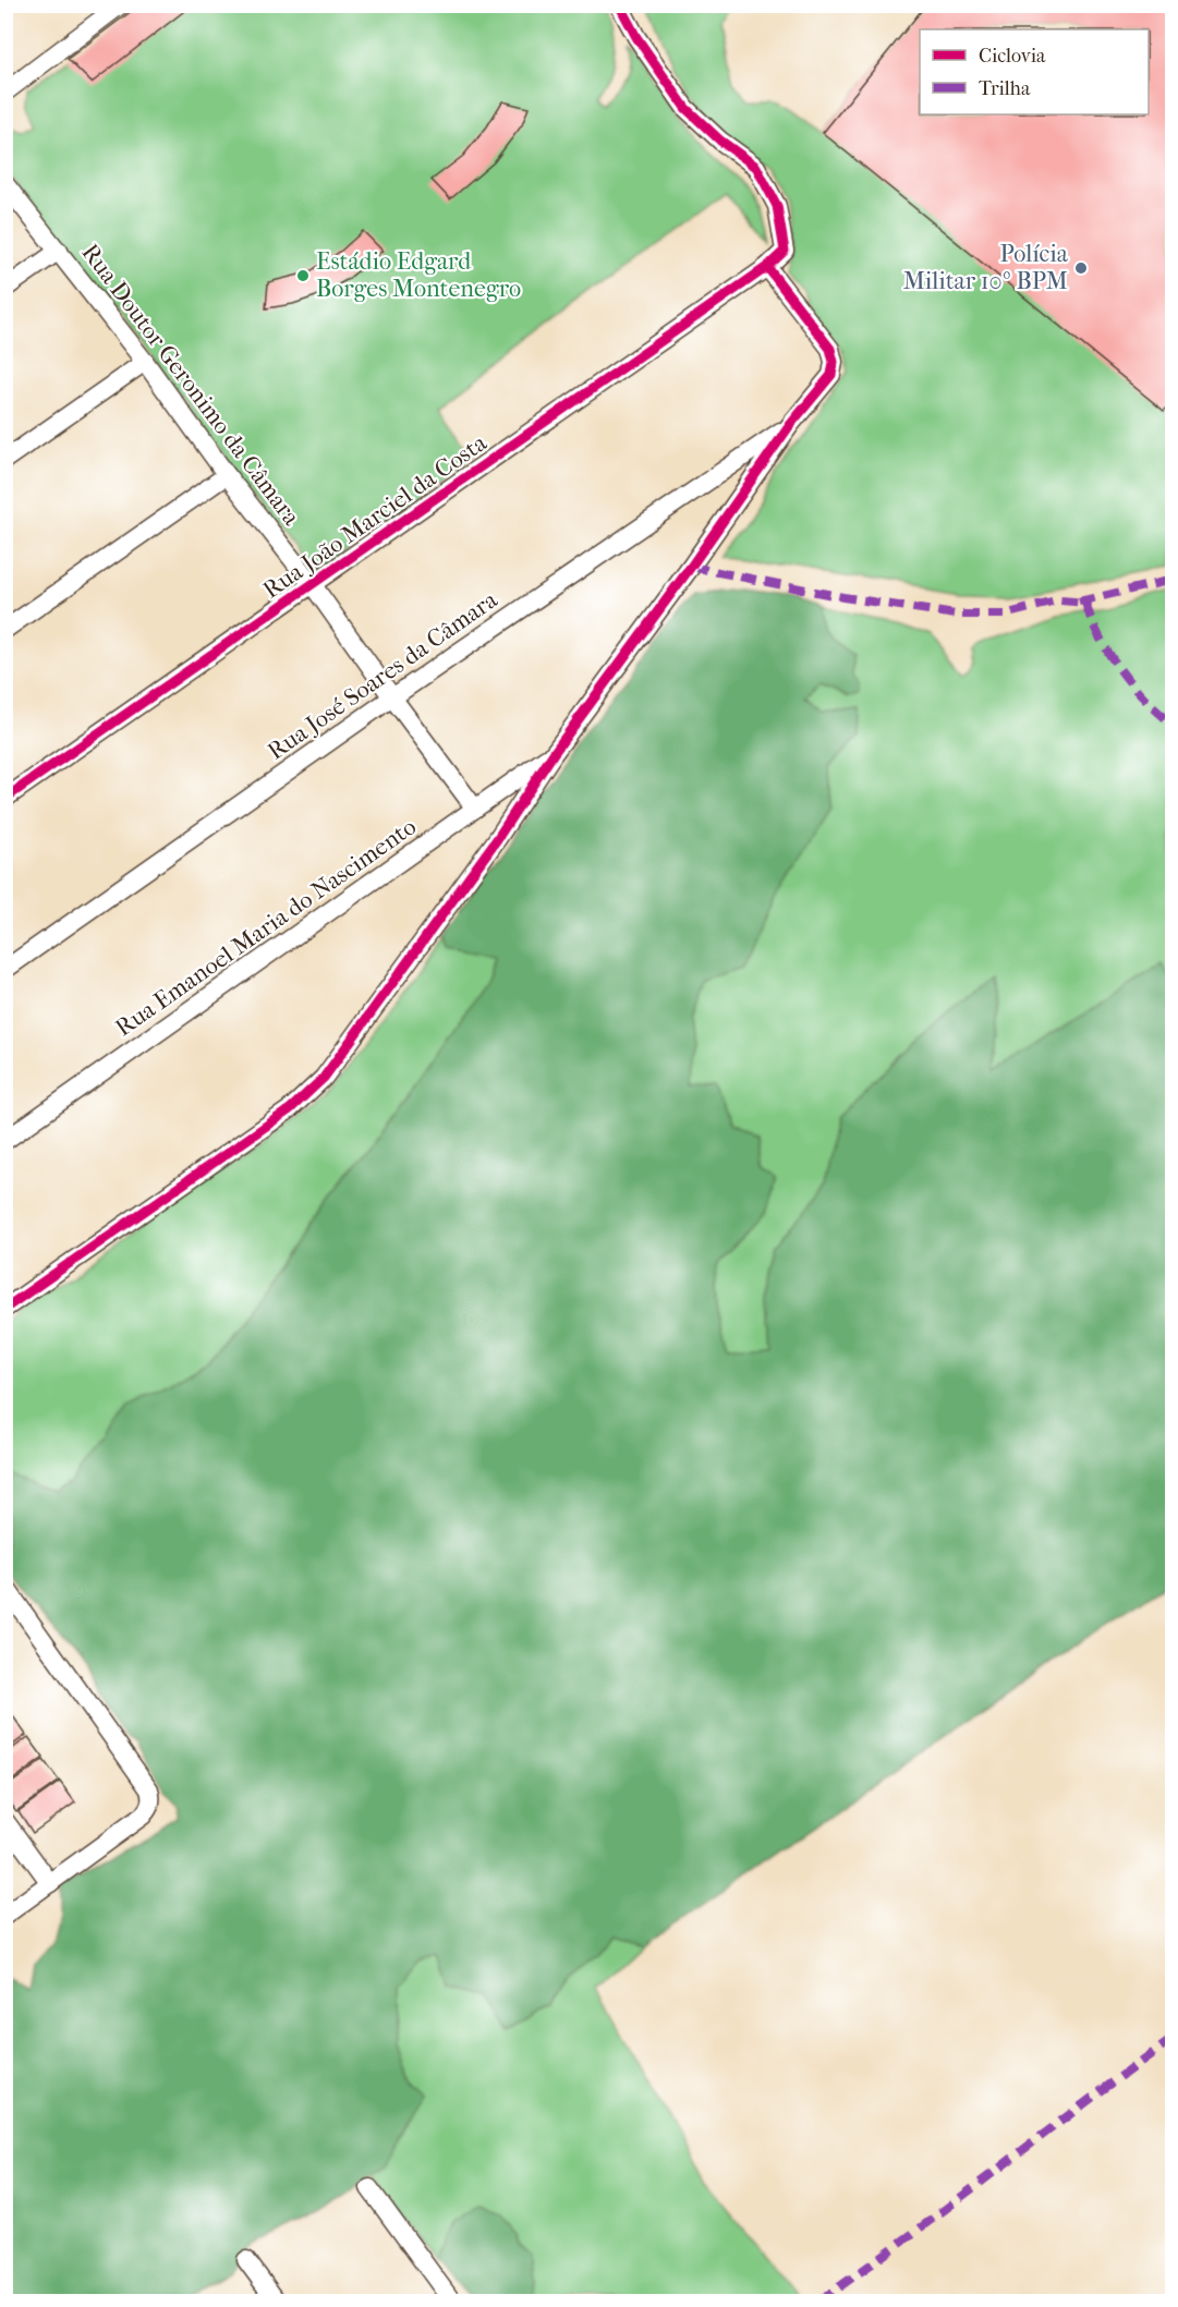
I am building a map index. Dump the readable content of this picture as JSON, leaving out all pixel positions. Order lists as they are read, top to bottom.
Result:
{
  "streets": {
    "street": [
      "Rua Doutor Geronimo da Câmara",
      "Rua João Marciel da Costa",
      "Rua José Soares da Câmara",
      "Rua Emanoel Maria do Nascimento"
    ]
  },
  "crossings": [
    ["Rua Doutor Geronimo da Câmara", "Rua João Marciel da Costa"],
    ["Rua Doutor Geronimo da Câmara", "Rua José Soares da Câmara"],
    ["Rua Doutor Geronimo da Câmara", "Rua Emanoel Maria do Nascimento"]
  ],
  "places": ["Polícia Militar 10º BPM", "Estádio Edgard Borges Montenegro"],
  "legend": ["Ciclovia", "Trilha"]
}
